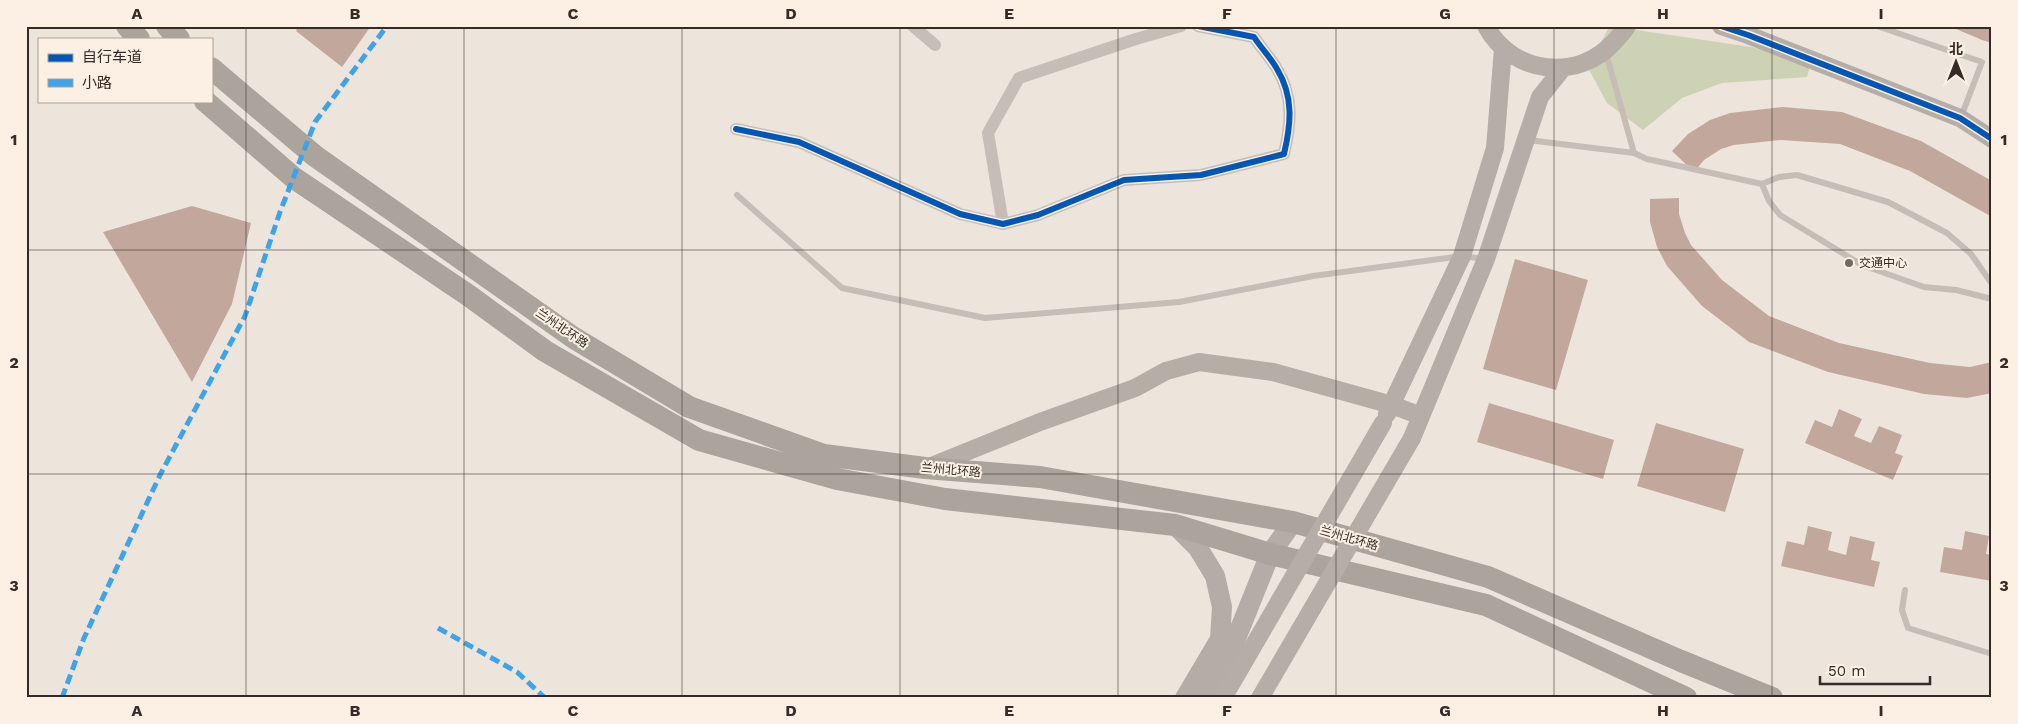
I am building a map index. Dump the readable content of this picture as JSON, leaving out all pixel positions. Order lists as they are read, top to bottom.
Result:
{
  "streets": {
    "highway": ["兰州北环路"]
  },
  "places": ["交通中心"],
  "legend": ["自行车道", "小路"],
  "scale_bar": "50 m",
  "north": "top",
  "grid": {
    "columns": [
      "A",
      "B",
      "C",
      "D",
      "E",
      "F",
      "G",
      "H",
      "I"
    ],
    "rows": ["1", "2", "3"]
  }
}
